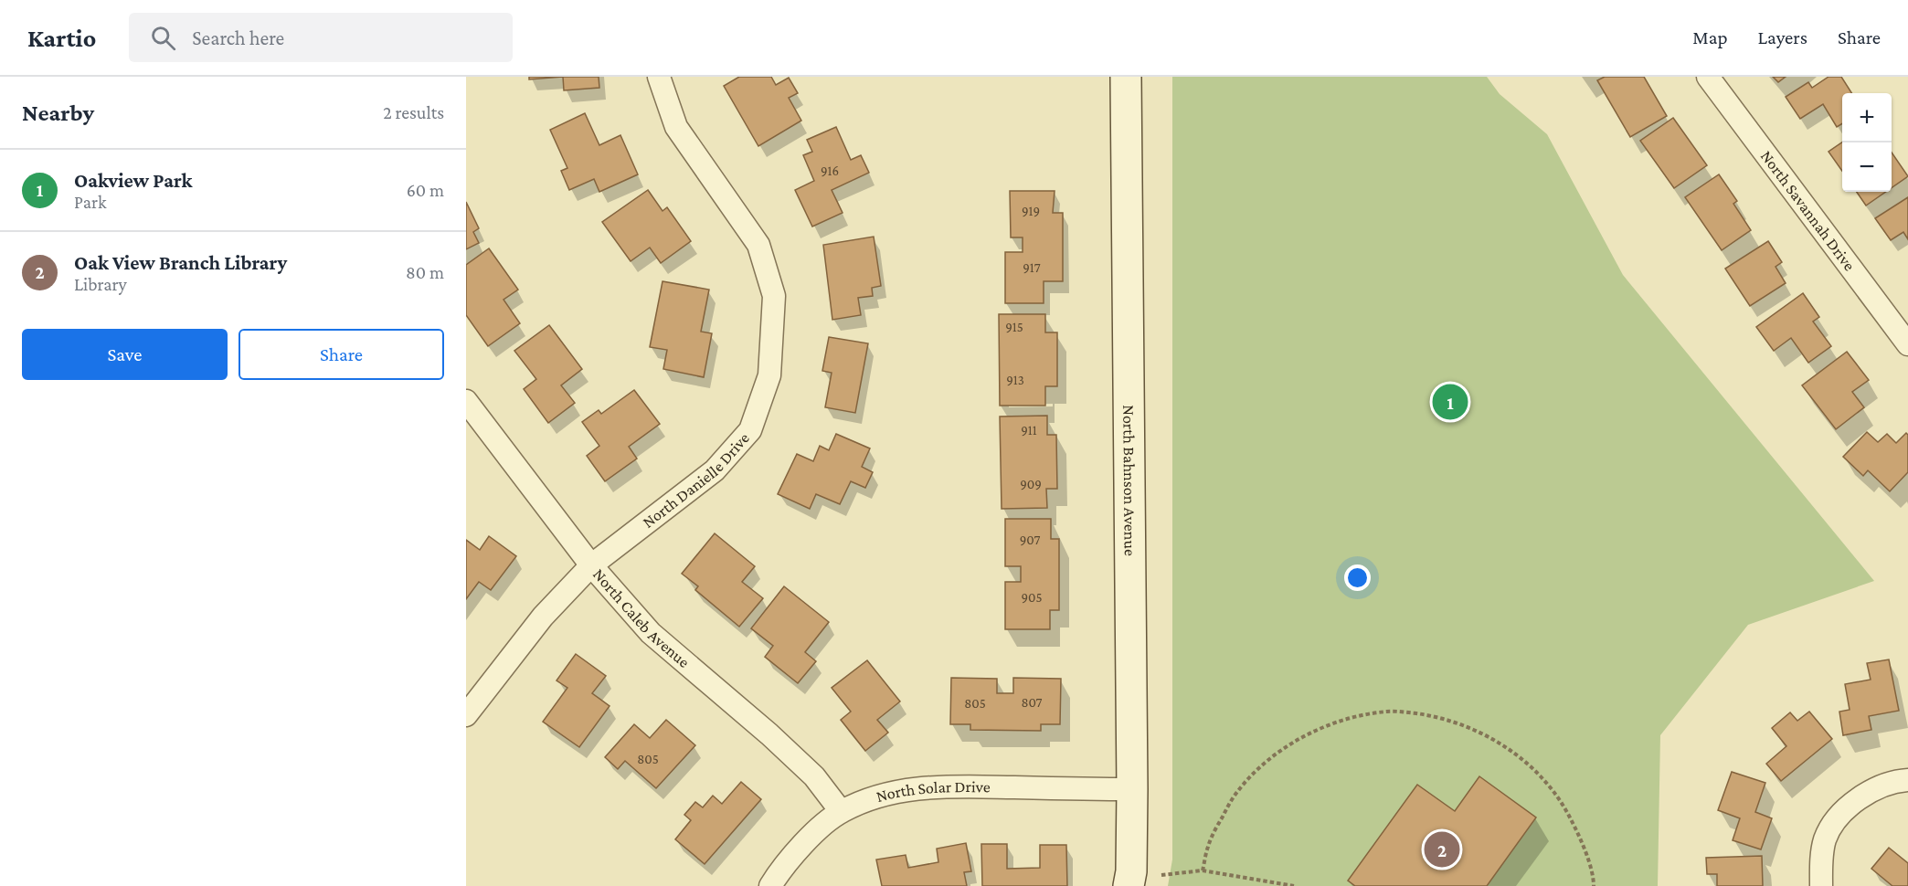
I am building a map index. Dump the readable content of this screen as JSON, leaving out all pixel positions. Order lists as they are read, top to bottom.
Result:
{
  "streets": {
    "street": [
      "North Savannah Drive",
      "North Danielle Drive",
      "North Bahnson Avenue",
      "North Caleb Avenue",
      "North Solar Drive"
    ]
  },
  "crossings": [
    ["North Danielle Drive", "North Caleb Avenue"],
    ["North Bahnson Avenue", "North Solar Drive"],
    ["North Caleb Avenue", "North Solar Drive"]
  ],
  "house_numbers": [
    "916",
    "919",
    "917",
    "915",
    "913",
    "911",
    "909",
    "907",
    "905",
    "807",
    "805",
    "805"
  ],
  "page": {
    "header": "Kartio",
    "search": "Search here",
    "nav": ["Map", "Layers", "Share"],
    "heading": ["Nearby", "2 results"],
    "map_buttons": ["+", "−"],
    "list": [
      {
        "mark": "1",
        "name": "Oakview Park",
        "note": "Park",
        "value": "60 m"
      },
      {
        "mark": "2",
        "name": "Oak View Branch Library",
        "note": "Library",
        "value": "80 m"
      }
    ],
    "buttons": ["Save", "Share"],
    "pins": ["1", "2"]
  }
}
